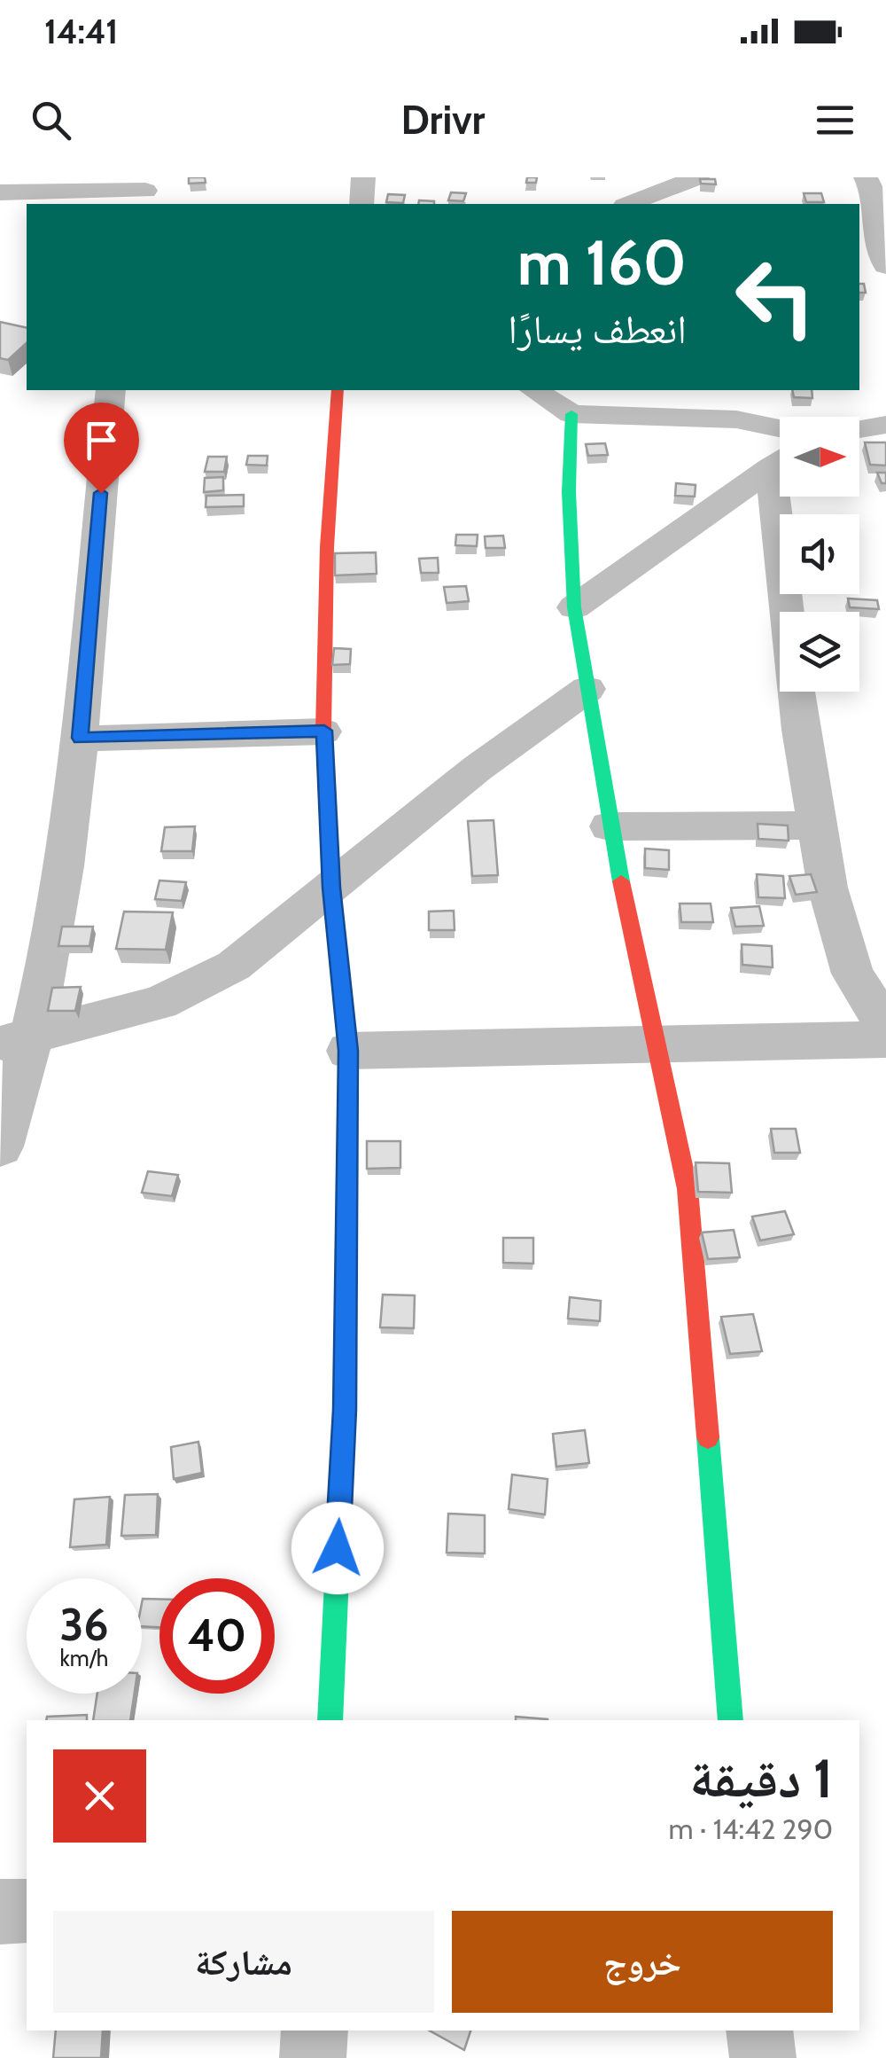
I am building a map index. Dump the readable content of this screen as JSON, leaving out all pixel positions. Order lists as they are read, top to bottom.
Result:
{
  "north": "right",
  "page": {
    "status": "14:41",
    "header": "Drivr",
    "turn": ["160 m", "انعطف يسارًا"],
    "speed": "36 km/h",
    "limit": "40",
    "heading": ["1 دقيقة", "290 m · 14:42"],
    "buttons": ["خروج", "مشاركة"]
  }
}
